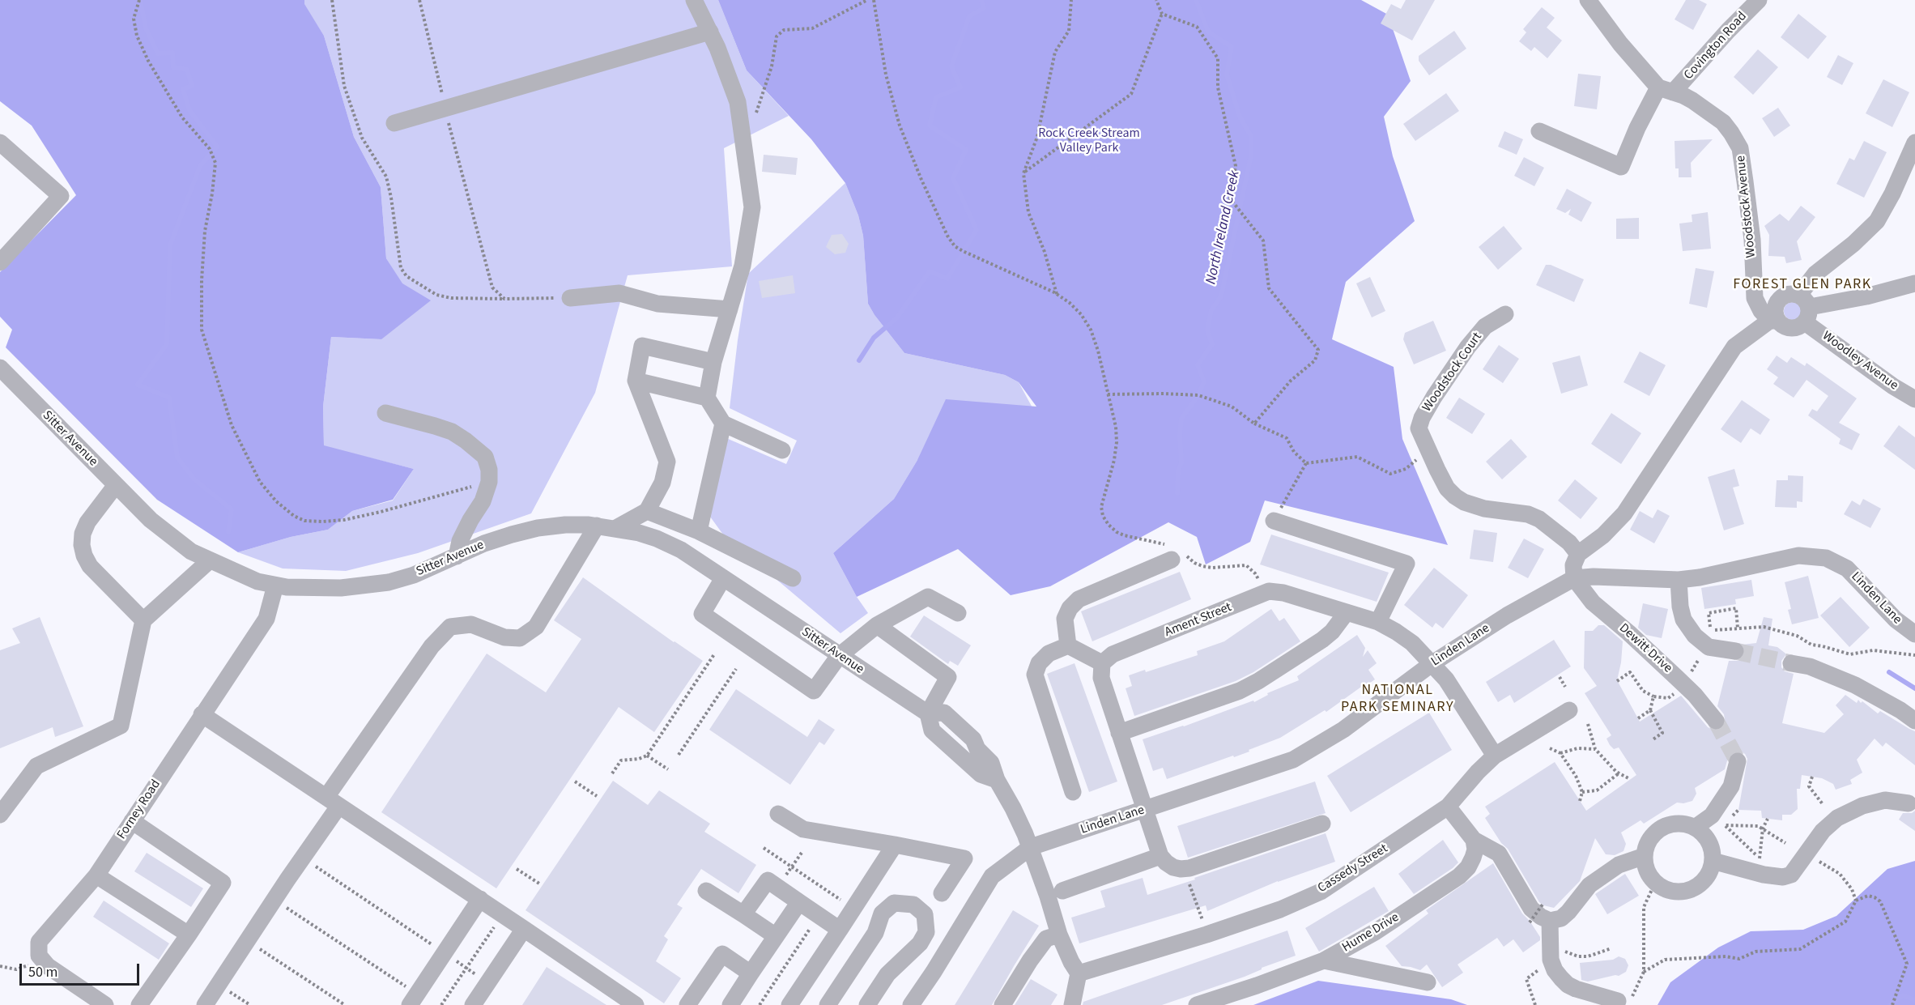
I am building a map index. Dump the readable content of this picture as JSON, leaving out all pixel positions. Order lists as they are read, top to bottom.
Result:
{
  "streets": {
    "street": [
      "Covington Road",
      "Woodstock Avenue",
      "Woodley Avenue",
      "Woodstock Court",
      "Sitter Avenue",
      "Linden Lane",
      "Ament Street",
      "Dewitt Drive",
      "Forney Road",
      "Cassedy Street",
      "Hume Drive"
    ]
  },
  "crossings": [
    ["Covington Road", "Woodstock Avenue"],
    ["Woodstock Avenue", "Woodley Avenue"],
    ["Sitter Avenue", "Linden Lane"],
    ["Sitter Avenue", "Forney Road"],
    ["Linden Lane", "Ament Street"],
    ["Linden Lane", "Dewitt Drive"]
  ],
  "districts": ["FOREST GLEN PARK", "NATIONAL PARK SEMINARY"],
  "water": ["North Ireland Creek"],
  "parks": ["Rock Creek Stream Valley Park"],
  "scale_bar": "50 m"
}
